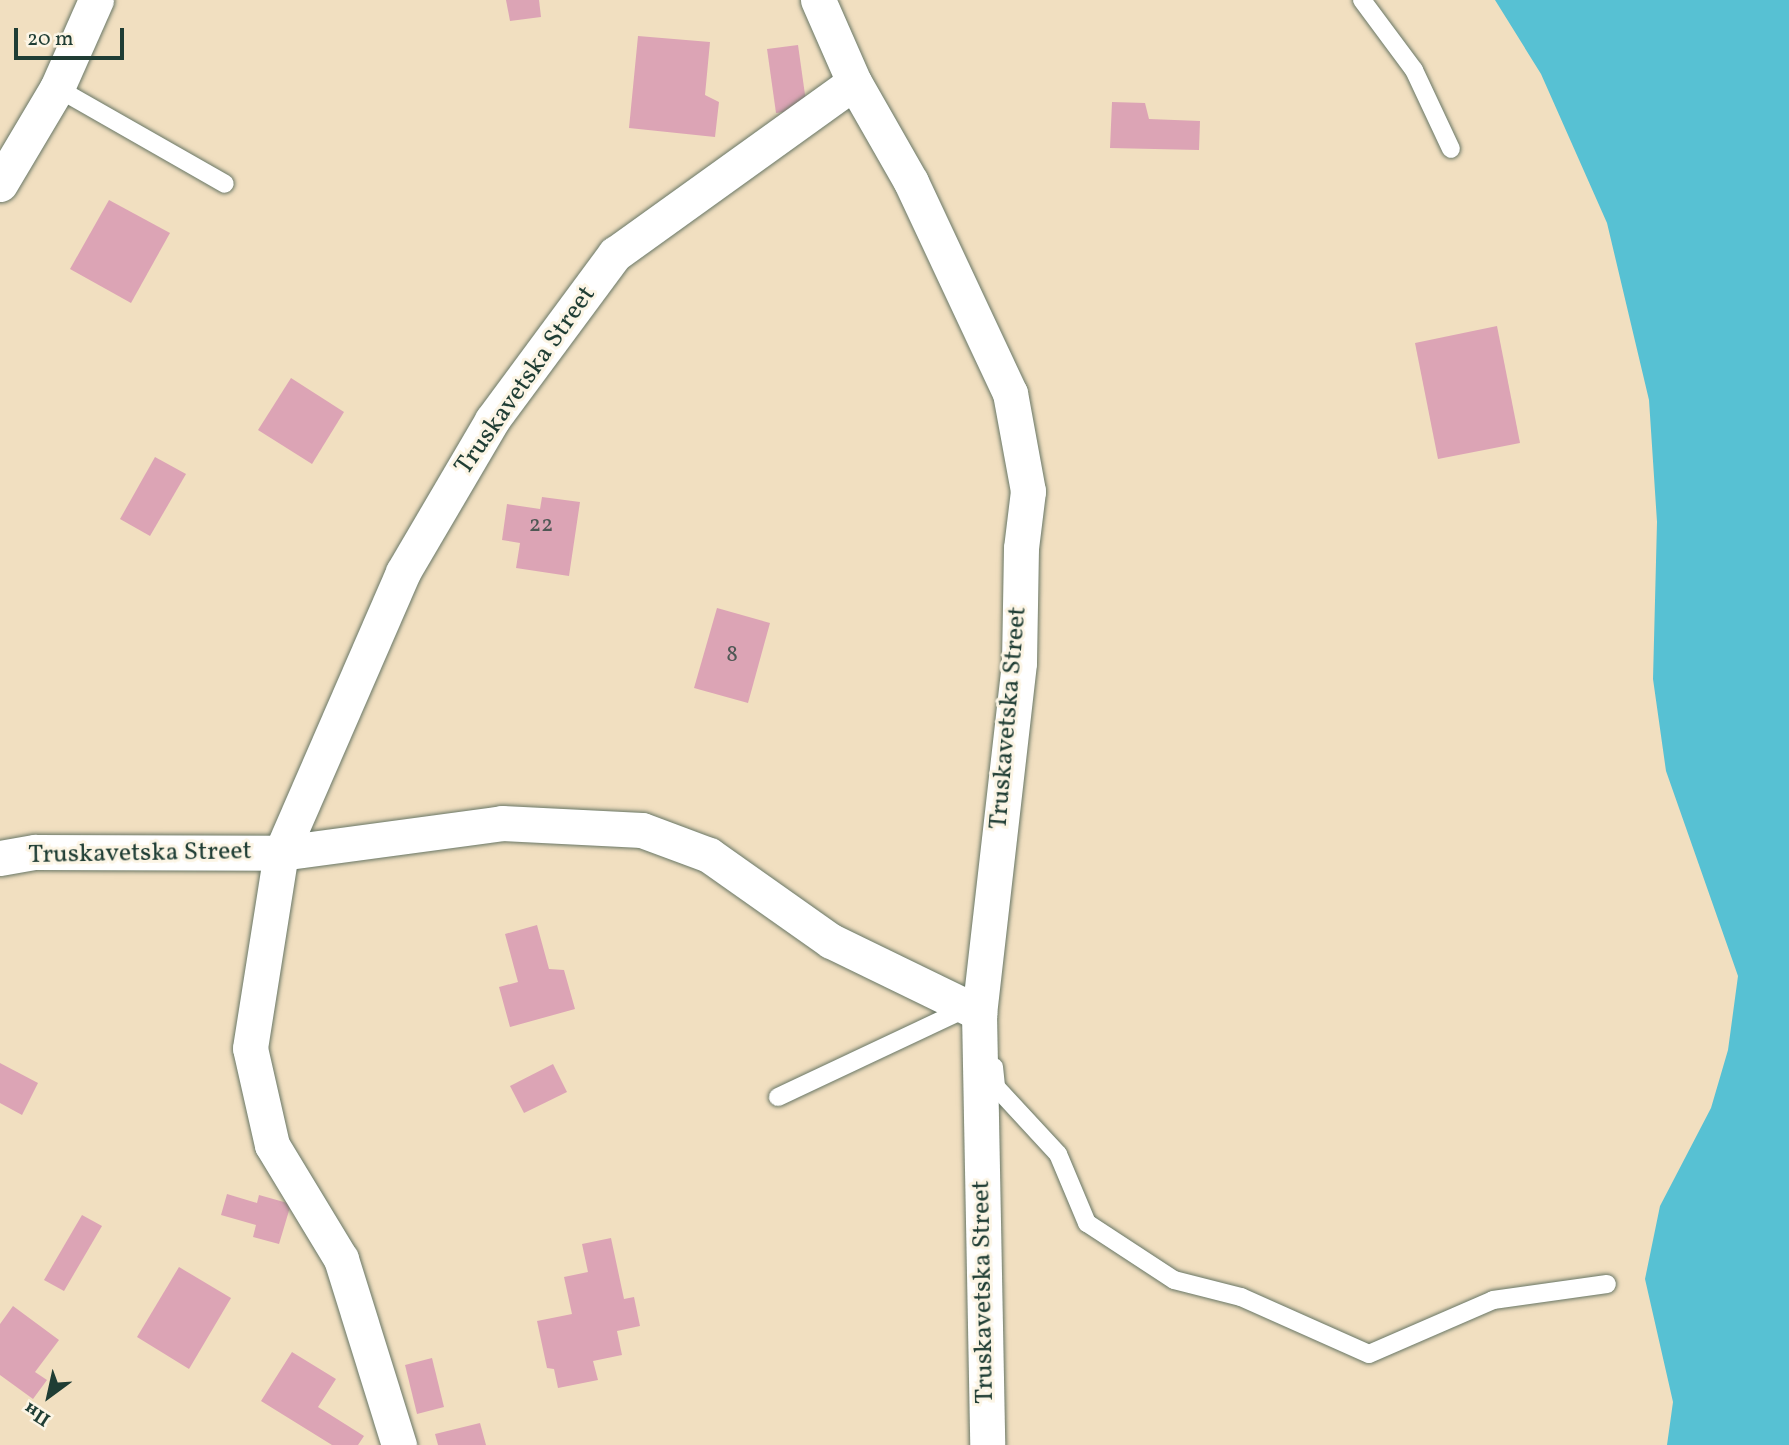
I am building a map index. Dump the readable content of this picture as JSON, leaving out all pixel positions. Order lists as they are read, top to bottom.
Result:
{
  "streets": {
    "street": ["Truskavetska Street"]
  },
  "house_numbers": ["22", "8"],
  "scale_bar": "20 m",
  "north": "bottom left"
}
